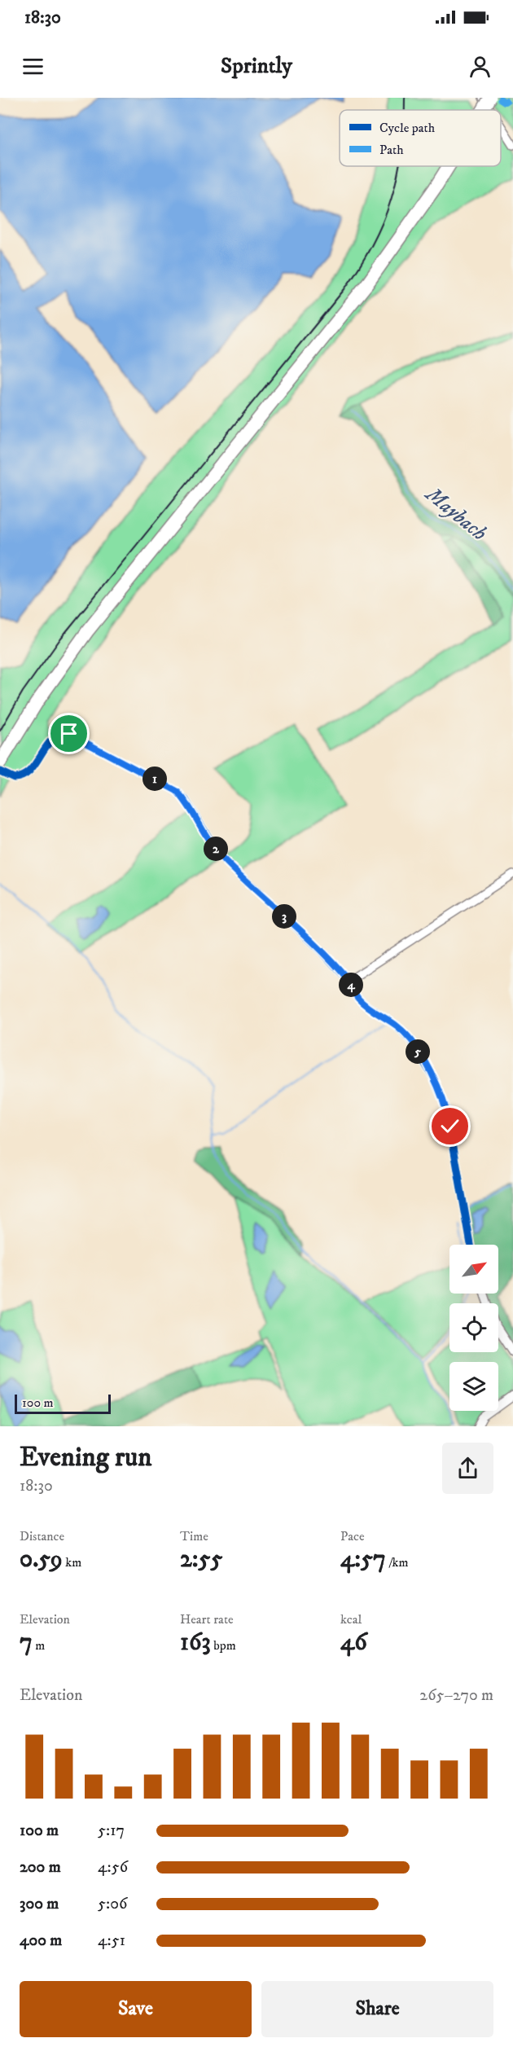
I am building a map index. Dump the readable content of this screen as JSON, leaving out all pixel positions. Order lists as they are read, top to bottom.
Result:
{
  "water": ["Maybach"],
  "legend": ["Cycle path", "Path"],
  "scale_bar": "100 m",
  "north": "top right",
  "page": {
    "status": "18:30",
    "header": "Sprintly",
    "pins": [
      "1",
      "2",
      "3",
      "4",
      "5"
    ],
    "scale": "100 m",
    "heading": ["Evening run", "18:30"],
    "stats": [
      ["Distance", "0.59 km"],
      ["Time", "2:55"],
      ["Pace", "4:57 /km"],
      ["Elevation", "7 m"],
      ["Heart rate", "163 bpm"],
      ["kcal", "46"]
    ],
    "chart": ["Elevation", "265–270 m"],
    "list": [
      {
        "name": "100 m",
        "note": "5:17"
      },
      {
        "name": "200 m",
        "note": "4:56"
      },
      {
        "name": "300 m",
        "note": "5:06"
      },
      {
        "name": "400 m",
        "note": "4:51"
      }
    ],
    "buttons": ["Save", "Share"]
  }
}
